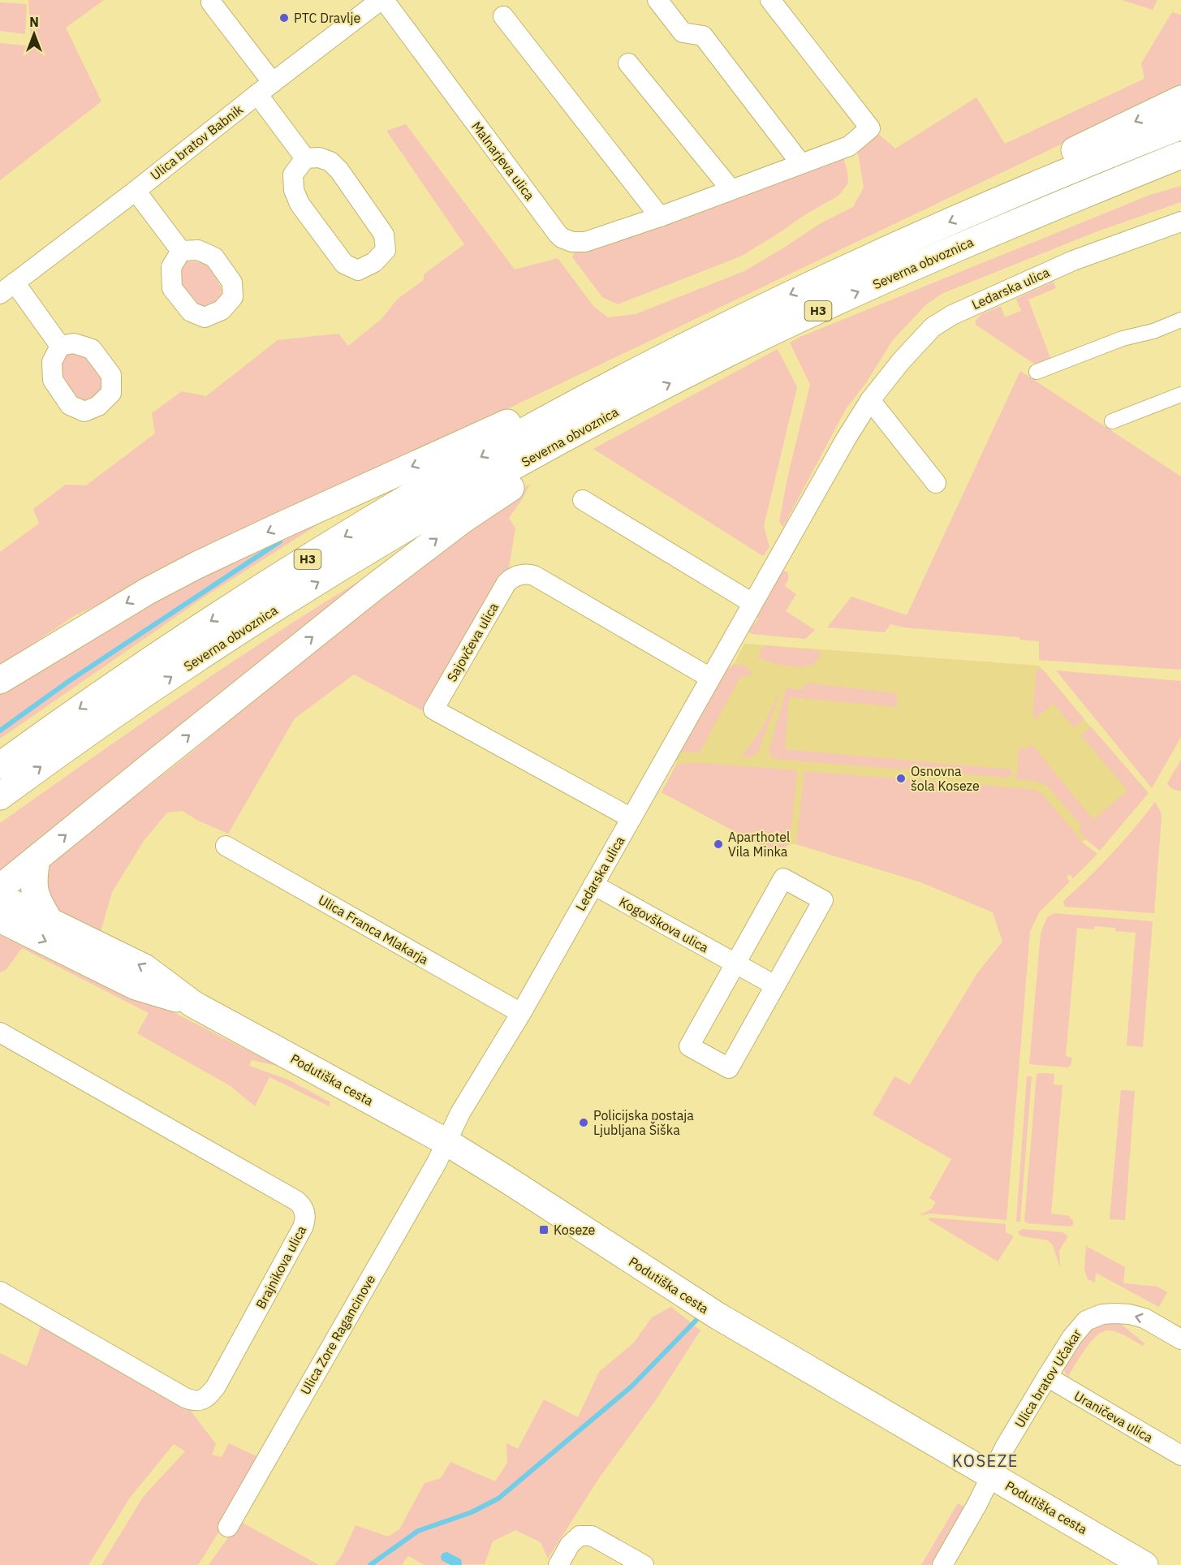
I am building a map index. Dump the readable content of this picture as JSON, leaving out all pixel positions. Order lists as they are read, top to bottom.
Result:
{
  "streets": {
    "main road": ["Severna obvoznica", "H3", "Podutiška cesta"],
    "street": [
      "Ulica bratov Babnik",
      "Malnarjeva ulica",
      "Ledarska ulica",
      "Sajovčeva ulica",
      "Kogovškova ulica",
      "Ulica Franca Mlakarja",
      "Brajnikova ulica",
      "Ulica Zore Ragancinove",
      "Ulica bratov Učakar",
      "Uraničeva ulica"
    ]
  },
  "crossings": [
    ["Ulica bratov Babnik", "Malnarjeva ulica"],
    ["Ledarska ulica", "Sajovčeva ulica"],
    ["Ledarska ulica", "Kogovškova ulica"],
    ["Ledarska ulica", "Ulica Franca Mlakarja"],
    ["Ledarska ulica", "Podutiška cesta"],
    ["Ledarska ulica", "Ulica Zore Ragancinove"],
    ["Podutiška cesta", "Ulica Zore Ragancinove"],
    ["Podutiška cesta", "Ulica bratov Učakar"],
    ["Ulica bratov Učakar", "Uraničeva ulica"]
  ],
  "one_way": ["Ulica bratov Učakar"],
  "districts": ["KOSEZE"],
  "places": {
    "other": [
      "PTC Dravlje",
      "Osnovna šola Koseze",
      "Aparthotel Vila Minka",
      "Policijska postaja Ljubljana Šiška"
    ],
    "transit": ["Koseze"]
  },
  "north": "top"
}
